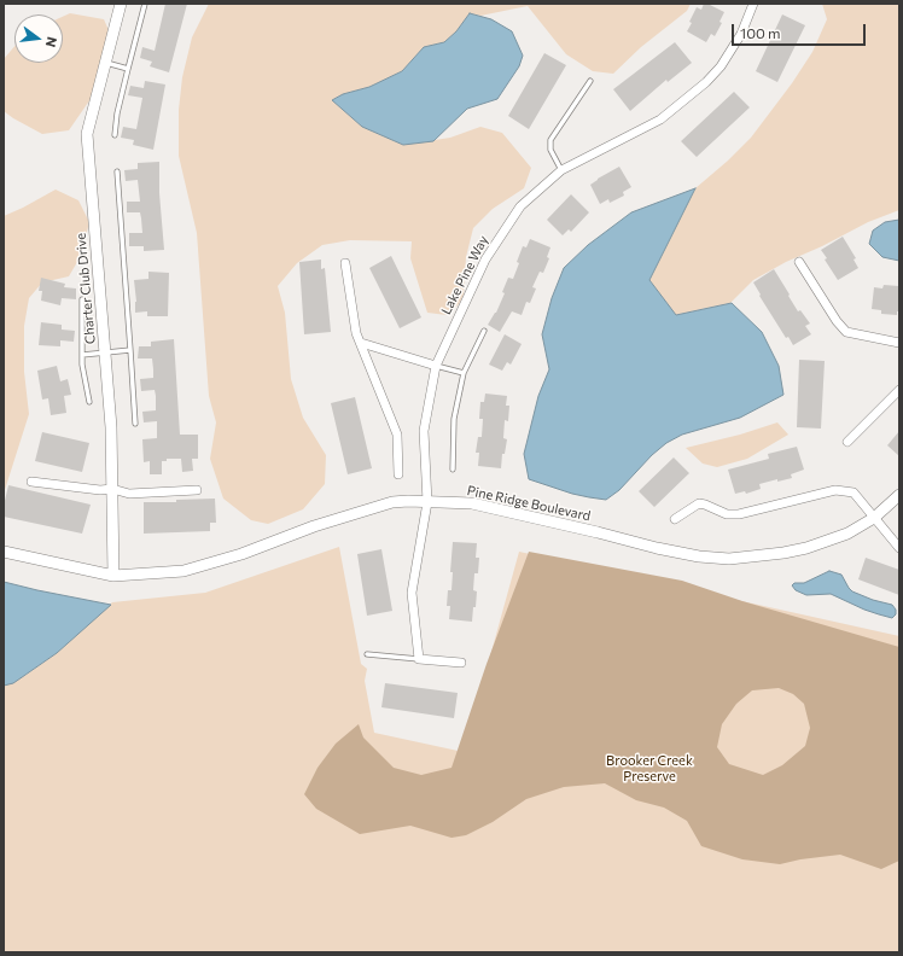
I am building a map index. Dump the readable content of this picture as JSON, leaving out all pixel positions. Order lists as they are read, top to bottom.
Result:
{
  "streets": {
    "street": ["Lake Pine Way", "Charter Club Drive", "Pine Ridge Boulevard"]
  },
  "crossings": [
    ["Lake Pine Way", "Pine Ridge Boulevard"],
    ["Charter Club Drive", "Pine Ridge Boulevard"]
  ],
  "parks": ["Brooker Creek Preserve"],
  "scale_bar": "100 m",
  "north": "right"
}
